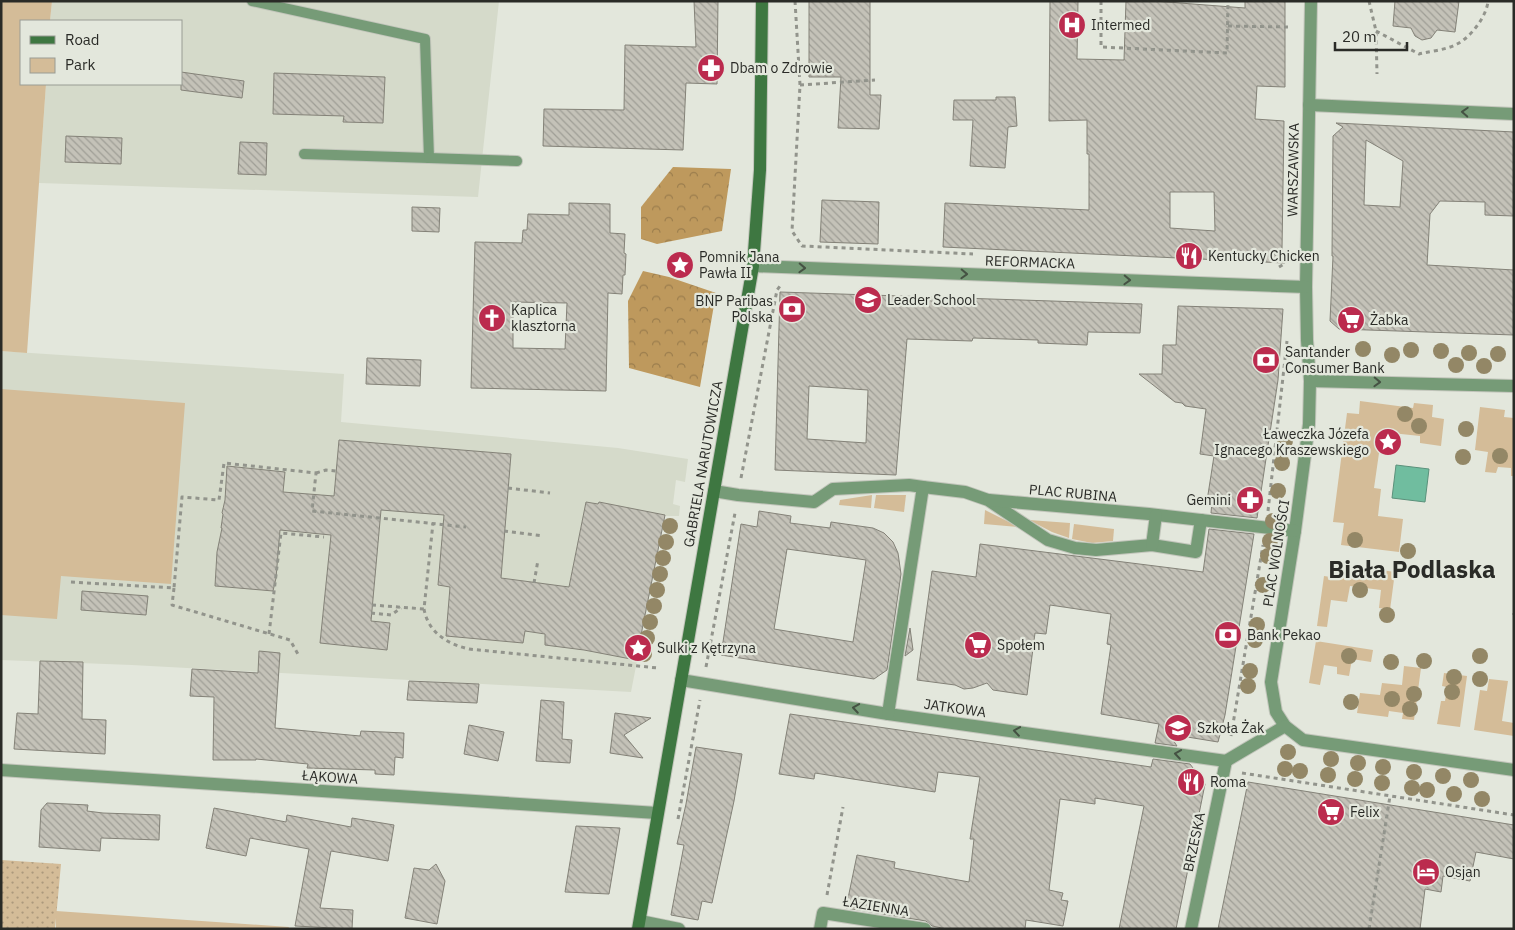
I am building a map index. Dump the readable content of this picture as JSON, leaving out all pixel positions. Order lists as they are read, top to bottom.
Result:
{
  "streets": {
    "street": [
      "WARSZAWSKA",
      "REFORMACKA",
      "GABRIELA NARUTOWICZA",
      "PLAC RUBINA",
      "PLAC WOLNOŚCI",
      "JATKOWA",
      "ŁĄKOWA",
      "BRZESKA",
      "ŁAZIENNA"
    ]
  },
  "crossings": [
    ["WARSZAWSKA", "REFORMACKA"],
    ["WARSZAWSKA", "PLAC WOLNOŚCI"],
    ["REFORMACKA", "GABRIELA NARUTOWICZA"],
    ["GABRIELA NARUTOWICZA", "PLAC RUBINA"],
    ["GABRIELA NARUTOWICZA", "JATKOWA"],
    ["GABRIELA NARUTOWICZA", "ŁĄKOWA"],
    ["PLAC RUBINA", "PLAC WOLNOŚCI"],
    ["JATKOWA", "BRZESKA"]
  ],
  "one_way": ["REFORMACKA", "JATKOWA"],
  "districts": ["Biała Podlaska"],
  "places": {
    "hospital": ["Intermed"],
    "pharmacy": ["Dbam o Zdrowie", "Gemini"],
    "restaurant": ["Kentucky Chicken", "Roma"],
    "place": ["Pomnik Jana Pawła II", "Ławeczka Józefa Ignacego Kraszewskiego", "Sulki z Kętrzyna"],
    "school or university": ["Leader School", "Szkoła Żak"],
    "bank": ["BNP Paribas Polska", "Santander Consumer Bank", "Bank Pekao"],
    "church": ["Kaplica klasztorna"],
    "supermarket": ["Żabka", "Społem", "Felix"],
    "hotel": ["Osjan"]
  },
  "legend": ["Road", "Park"],
  "scale_bar": "20 m"
}
